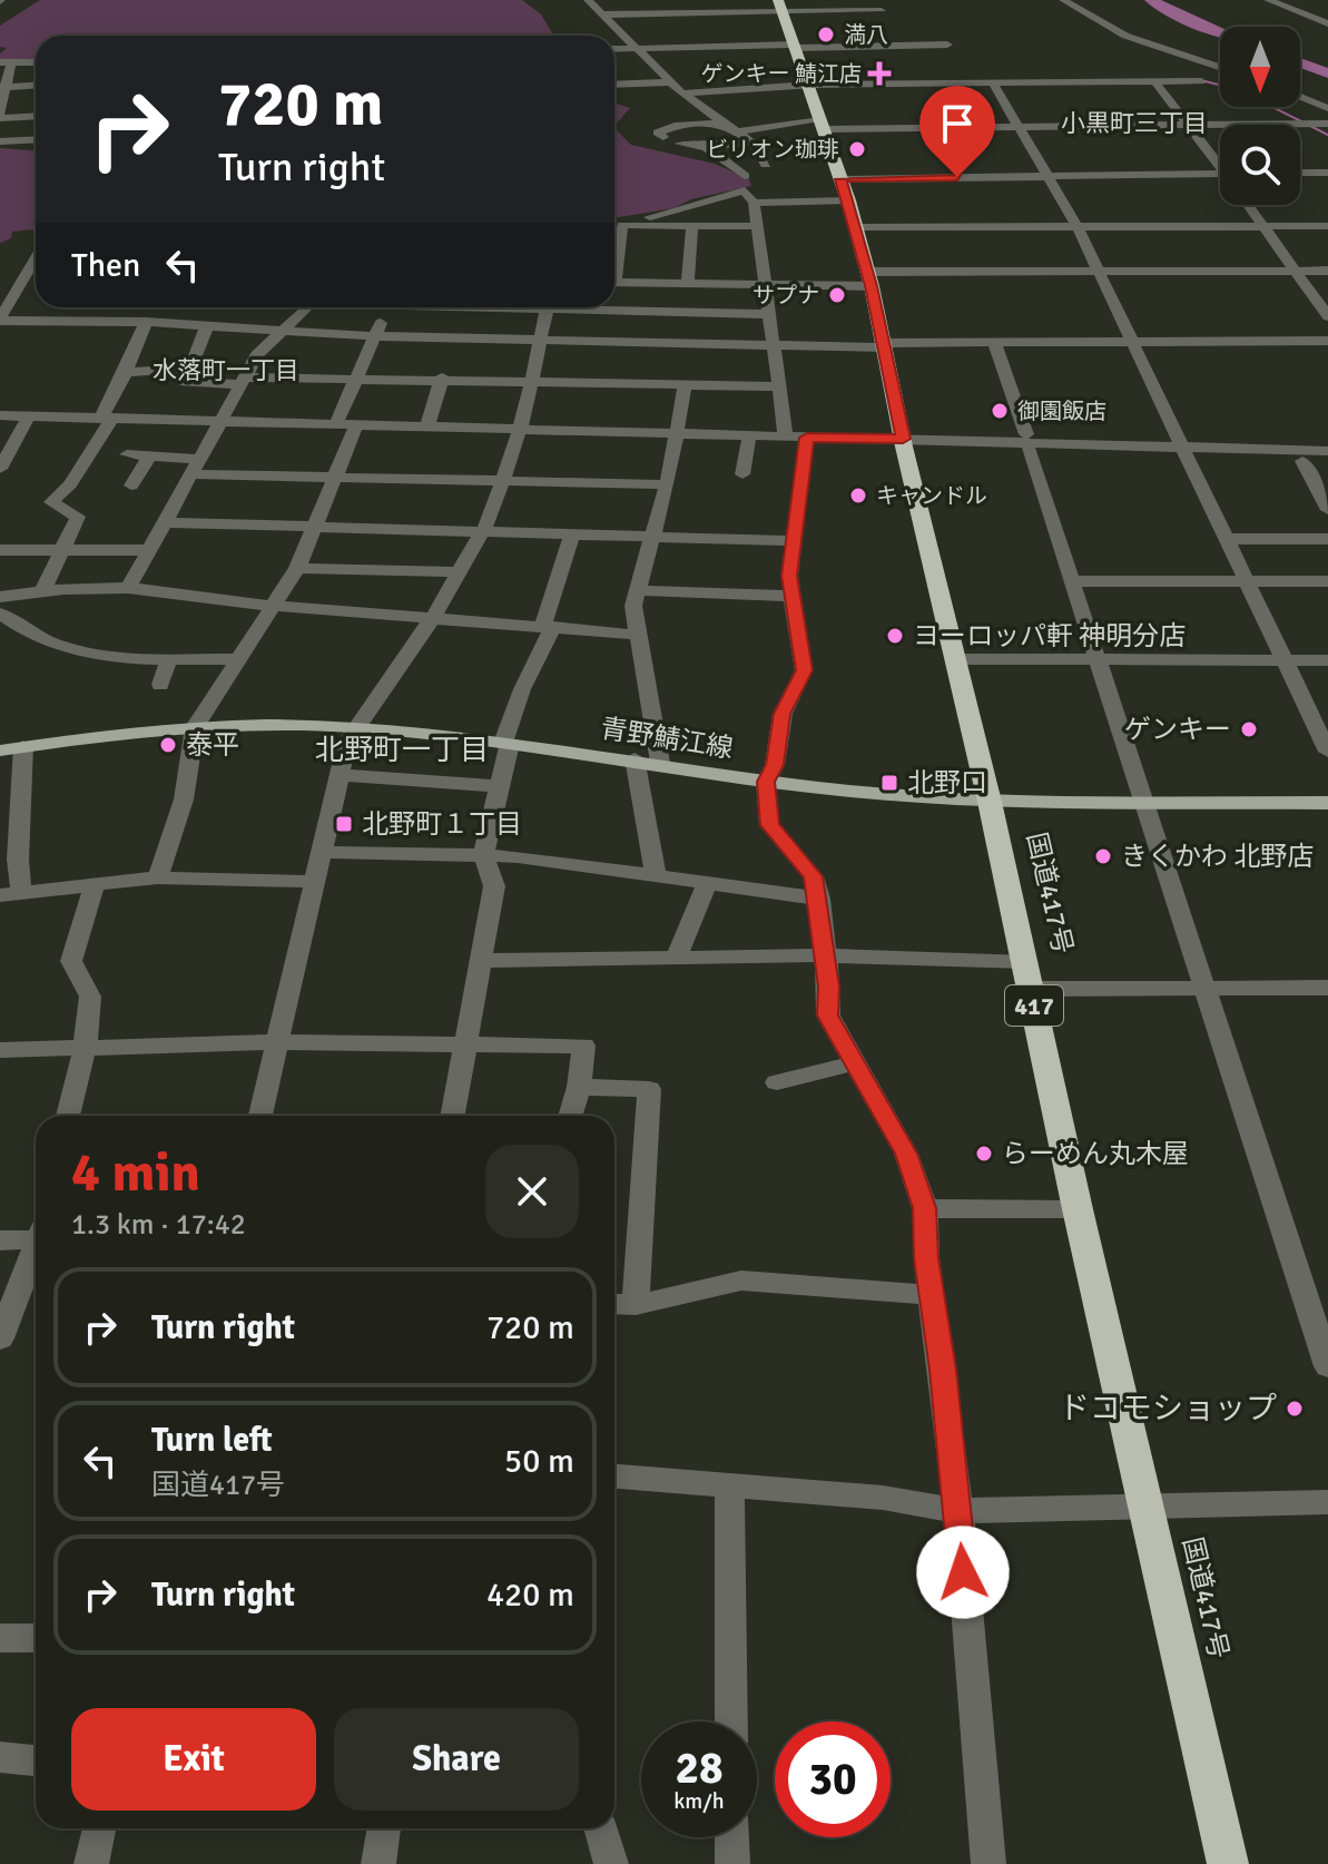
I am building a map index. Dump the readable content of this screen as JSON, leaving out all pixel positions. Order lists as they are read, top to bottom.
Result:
{
  "streets": {
    "highway": ["国道417号", "417"],
    "main road": ["青野鯖江線"]
  },
  "crossings": [
    ["青野鯖江線", "国道417号"]
  ],
  "districts": ["小黒町三丁目", "水落町一丁目", "北野町一丁目"],
  "places": {
    "other": [
      "満八",
      "ビリオン珈琲",
      "サプナ",
      "御園飯店",
      "キャンドル",
      "ヨーロッパ軒 神明分店",
      "ゲンキー",
      "泰平",
      "きくかわ 北野店",
      "らーめん丸木屋",
      "ドコモショップ"
    ],
    "health": ["ゲンキー 鯖江店"],
    "transit": ["北野口", "北野町１丁目"]
  },
  "north": "bottom",
  "page": {
    "turn": ["720 m", "Turn right"],
    "then": "Then",
    "heading": ["4 min", "1.3 km · 17:42"],
    "list": [
      {
        "name": "Turn right",
        "value": "720 m"
      },
      {
        "name": "Turn left",
        "note": "国道417号",
        "value": "50 m"
      },
      {
        "name": "Turn right",
        "value": "420 m"
      }
    ],
    "buttons": ["Exit", "Share"],
    "speed": "28 km/h",
    "limit": "30"
  }
}
